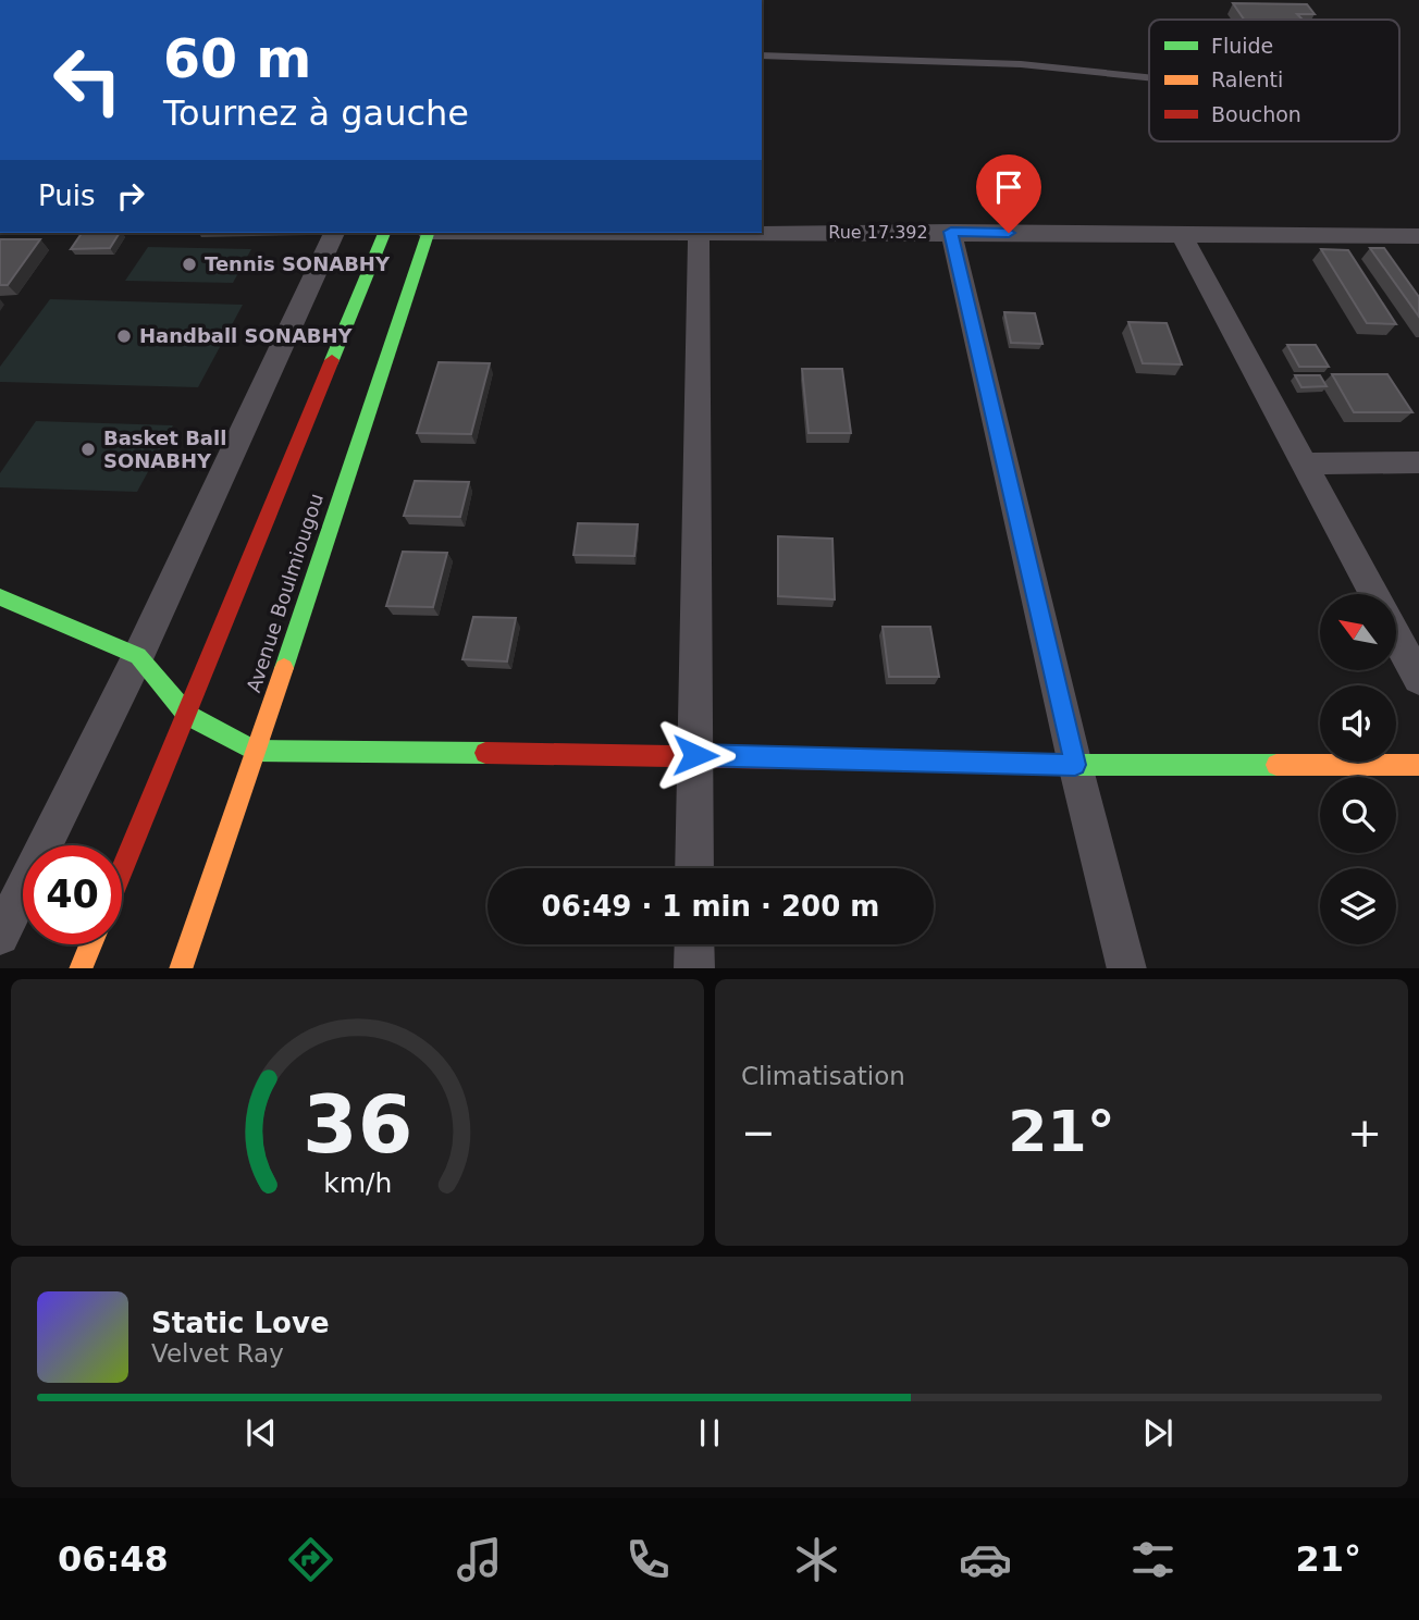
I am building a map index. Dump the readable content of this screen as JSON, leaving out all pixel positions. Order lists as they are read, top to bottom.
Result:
{
  "streets": {
    "main road": ["Avenue Boulmiougou"],
    "street": ["Rue 17.392"]
  },
  "places": ["Tennis SONABHY", "Handball SONABHY", "Basket Ball SONABHY"],
  "legend": ["Fluide", "Ralenti", "Bouchon"],
  "north": "top left",
  "page": {
    "turn": ["60 m", "Tournez à gauche"],
    "then": "Puis",
    "limit": "40",
    "trip": "06:49 · 1 min · 200 m",
    "tile": "Climatisation",
    "heat": ["−", "21°", "+"],
    "song": ["Static Love", "Velvet Ray"],
    "tabs": ["06:48", "21°"],
    "gauge": ["36", "km/h"]
  }
}
